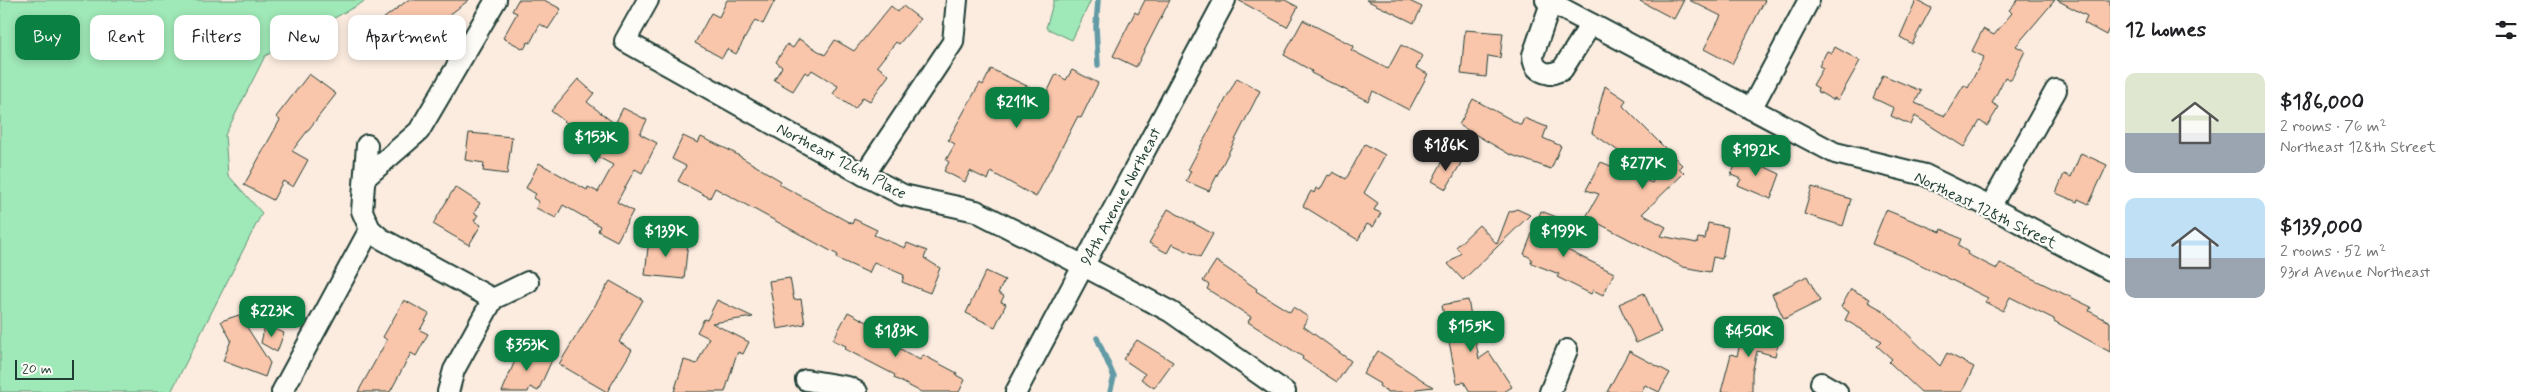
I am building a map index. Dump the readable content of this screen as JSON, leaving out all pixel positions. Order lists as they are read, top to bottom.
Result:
{
  "streets": {
    "street": ["Northeast 126th Place", "94th Avenue Northeast", "Northeast 128th Street"]
  },
  "crossings": [
    ["Northeast 126th Place", "94th Avenue Northeast"]
  ],
  "scale_bar": "20 m",
  "page": {
    "heading": "12 homes",
    "chip": [
      "Buy",
      "Rent",
      "Filters",
      "New",
      "Apartment"
    ],
    "list": [
      {
        "name": "$186,000",
        "note": "2 rooms · 76 m² · Northeast 128th Street"
      },
      {
        "name": "$139,000",
        "note": "2 rooms · 52 m² · 93rd Avenue Northeast"
      }
    ],
    "price": [
      "$211K",
      "$153K",
      "$186K",
      "$192K",
      "$277K",
      "$139K",
      "$199K",
      "$223K",
      "$155K",
      "$183K",
      "$450K",
      "$353K"
    ],
    "scale": "20 m"
  }
}
